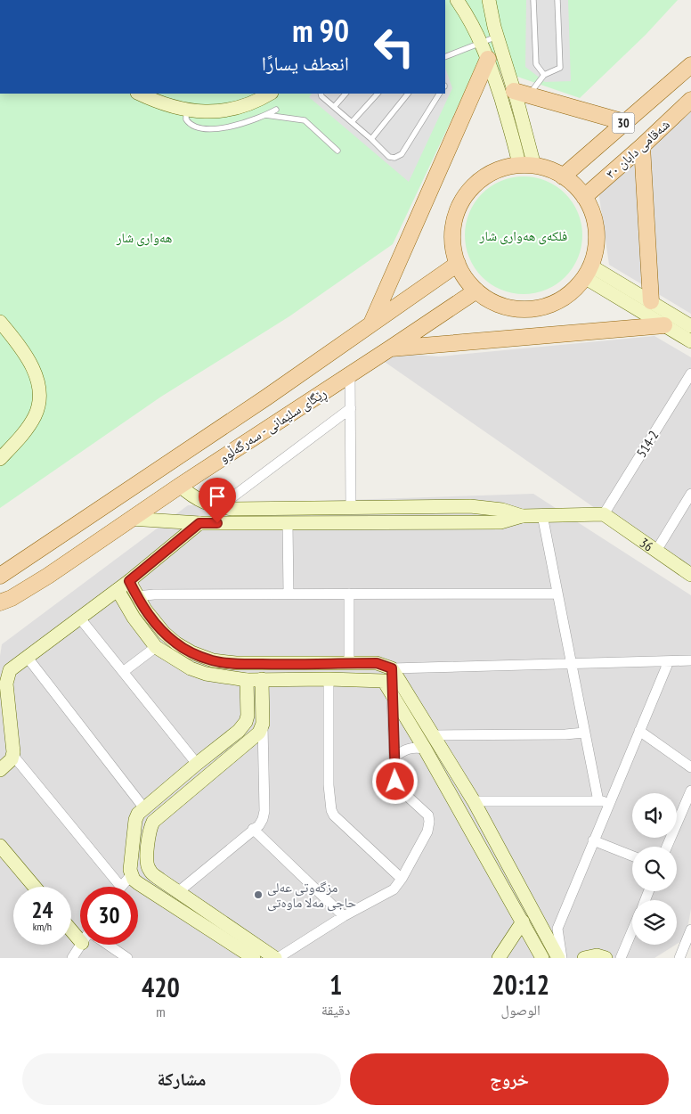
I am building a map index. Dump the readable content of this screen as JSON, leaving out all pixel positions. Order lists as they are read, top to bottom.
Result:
{
  "streets": {
    "main road": ["30", "شەقامی دابان ٣٠", "ڕێگای سلێمانی - سەرگەڵوو"],
    "street": ["514-2", "36"]
  },
  "crossings": [
    ["شەقامی دابان ٣٠", "ڕێگای سلێمانی - سەرگەڵوو"],
    ["514-2", "36"]
  ],
  "parks": ["فلکەی هەواری شار", "هەواری شار"],
  "places": ["مزگەوتی عەلی حاجی مەلا ماوەتی"],
  "page": {
    "turn": ["90 m", "انعطف يسارًا"],
    "speed": "24 km/h",
    "limit": "30",
    "eta": [
      "20:12",
      "الوصول",
      "1",
      "دقيقة",
      "420",
      "m"
    ],
    "buttons": ["خروج", "مشاركة"]
  }
}
